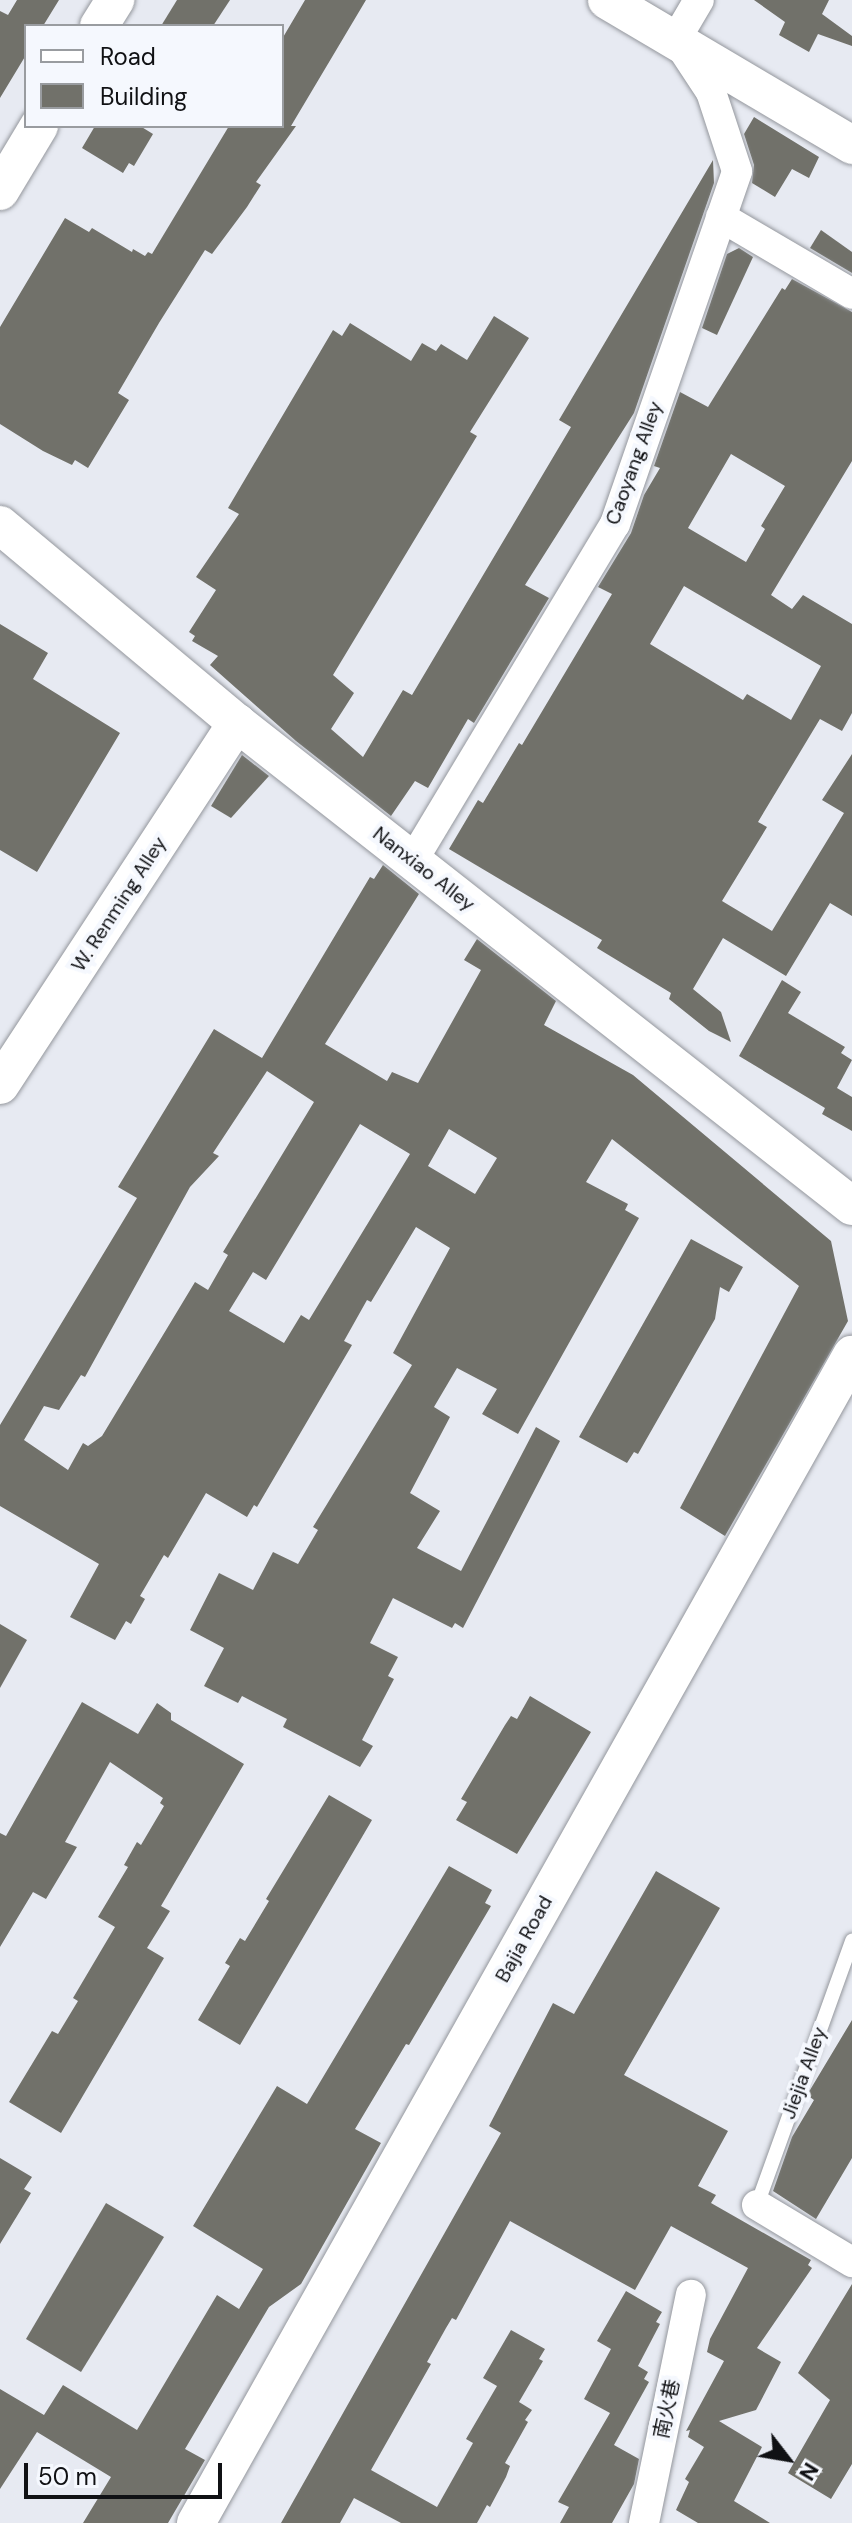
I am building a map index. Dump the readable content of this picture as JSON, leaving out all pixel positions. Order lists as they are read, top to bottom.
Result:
{
  "streets": {
    "street": [
      "Caoyang Alley",
      "Nanxiao Alley",
      "W. Renming Alley",
      "Bajia Road",
      "南火巷"
    ],
    "lane": ["Jiejia Alley"]
  },
  "crossings": [
    ["Caoyang Alley", "Nanxiao Alley"],
    ["Nanxiao Alley", "W. Renming Alley"]
  ],
  "legend": ["Road", "Building"],
  "scale_bar": "50 m",
  "north": "bottom right"
}
